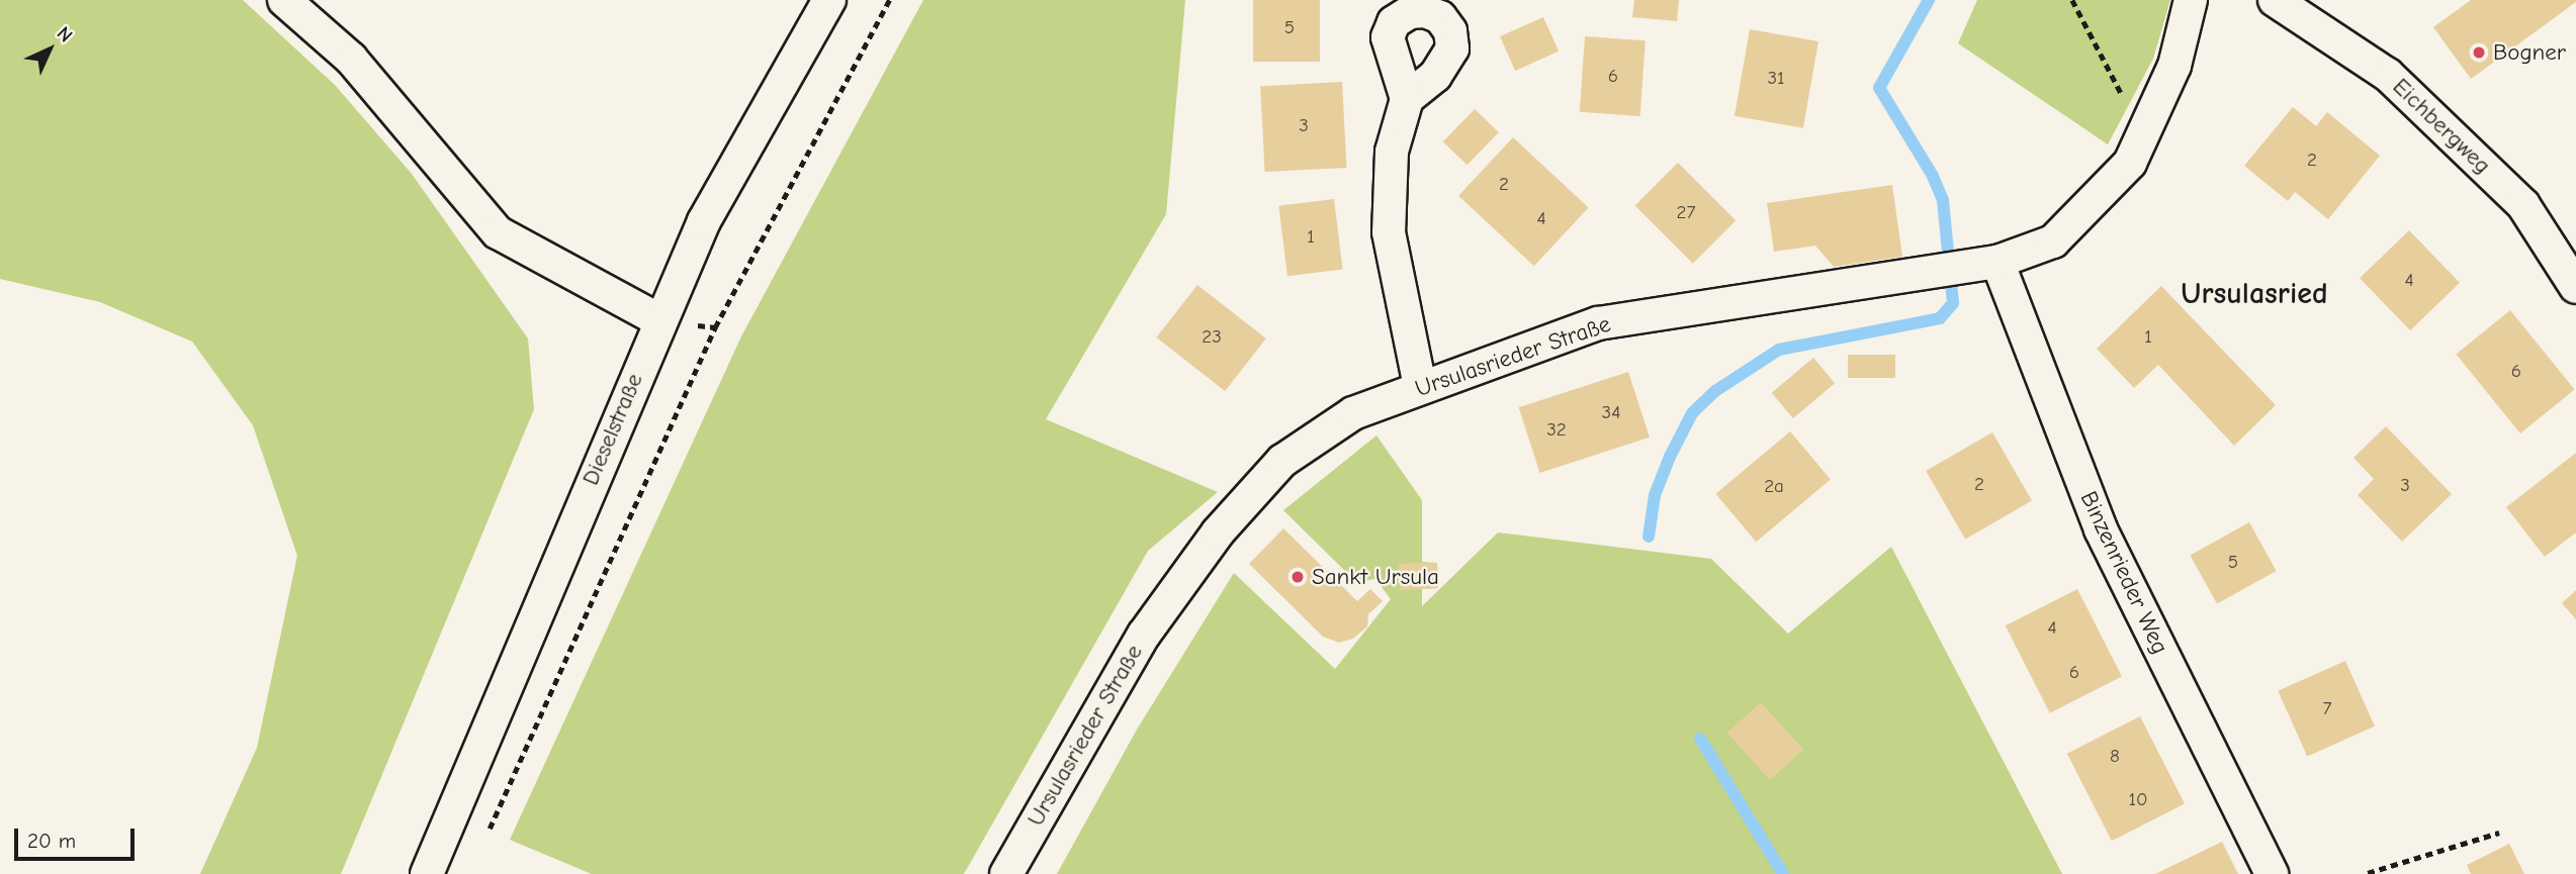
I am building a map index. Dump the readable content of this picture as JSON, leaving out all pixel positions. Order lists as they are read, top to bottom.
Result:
{
  "streets": {
    "street": [
      "Eichbergweg",
      "Ursulasrieder Straße",
      "Dieselstraße",
      "Binzenrieder Weg"
    ]
  },
  "crossings": [
    ["Ursulasrieder Straße", "Binzenrieder Weg"]
  ],
  "districts": ["Ursulasried"],
  "places": ["Bogner", "Sankt Ursula"],
  "house_numbers": [
    "5",
    "6",
    "31",
    "3",
    "2",
    "2",
    "27",
    "4",
    "1",
    "4",
    "23",
    "1",
    "6",
    "34",
    "32",
    "2",
    "3",
    "2a",
    "5",
    "4",
    "6",
    "7",
    "8",
    "10"
  ],
  "scale_bar": "20 m",
  "north": "top right"
}
